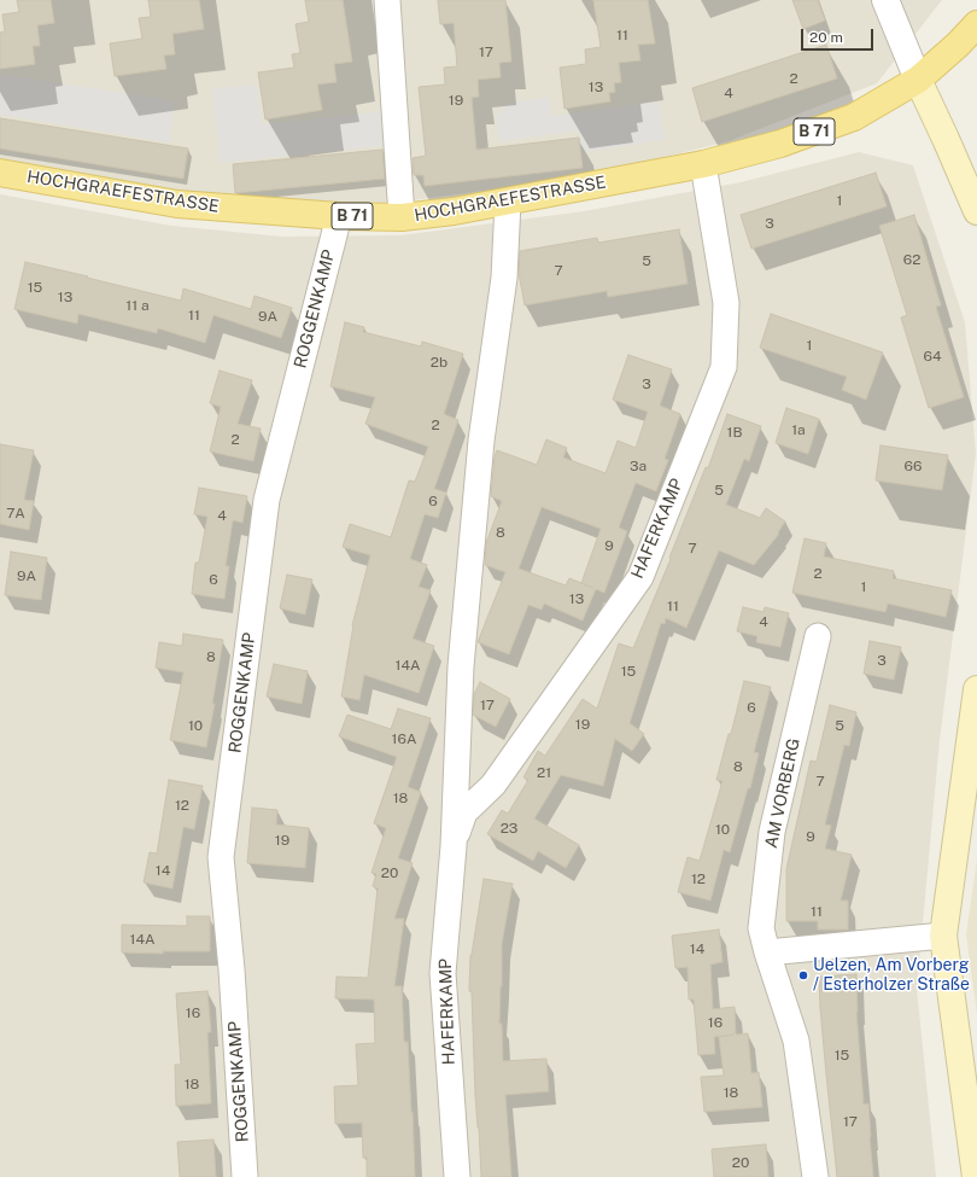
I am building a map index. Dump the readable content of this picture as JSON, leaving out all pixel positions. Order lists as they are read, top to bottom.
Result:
{
  "streets": {
    "main road": ["B 71", "HOCHGRAEFESTRASSE"],
    "street": ["ROGGENKAMP", "HAFERKAMP", "AM VORBERG"]
  },
  "crossings": [
    ["B 71", "HOCHGRAEFESTRASSE"],
    ["HOCHGRAEFESTRASSE", "ROGGENKAMP"],
    ["HOCHGRAEFESTRASSE", "HAFERKAMP"]
  ],
  "places": ["Uelzen, Am Vorberg / Esterholzer Straße"],
  "house_numbers": [
    "11",
    "17",
    "2",
    "13",
    "4",
    "19",
    "1",
    "3",
    "62",
    "5",
    "7",
    "15",
    "13",
    "11 a",
    "11",
    "9A",
    "1",
    "64",
    "2b",
    "3",
    "2",
    "1a",
    "1B",
    "2",
    "3a",
    "66",
    "5",
    "6",
    "7A",
    "4",
    "8",
    "9",
    "7",
    "2",
    "9A",
    "6",
    "1",
    "13",
    "11",
    "4",
    "8",
    "3",
    "14A",
    "15",
    "17",
    "6",
    "19",
    "10",
    "5",
    "16A",
    "8",
    "21",
    "7",
    "18",
    "12",
    "23",
    "10",
    "9",
    "19",
    "14",
    "20",
    "12",
    "11",
    "14A",
    "14",
    "16",
    "16",
    "15",
    "18",
    "18",
    "17",
    "20"
  ],
  "scale_bar": "20 m"
}
